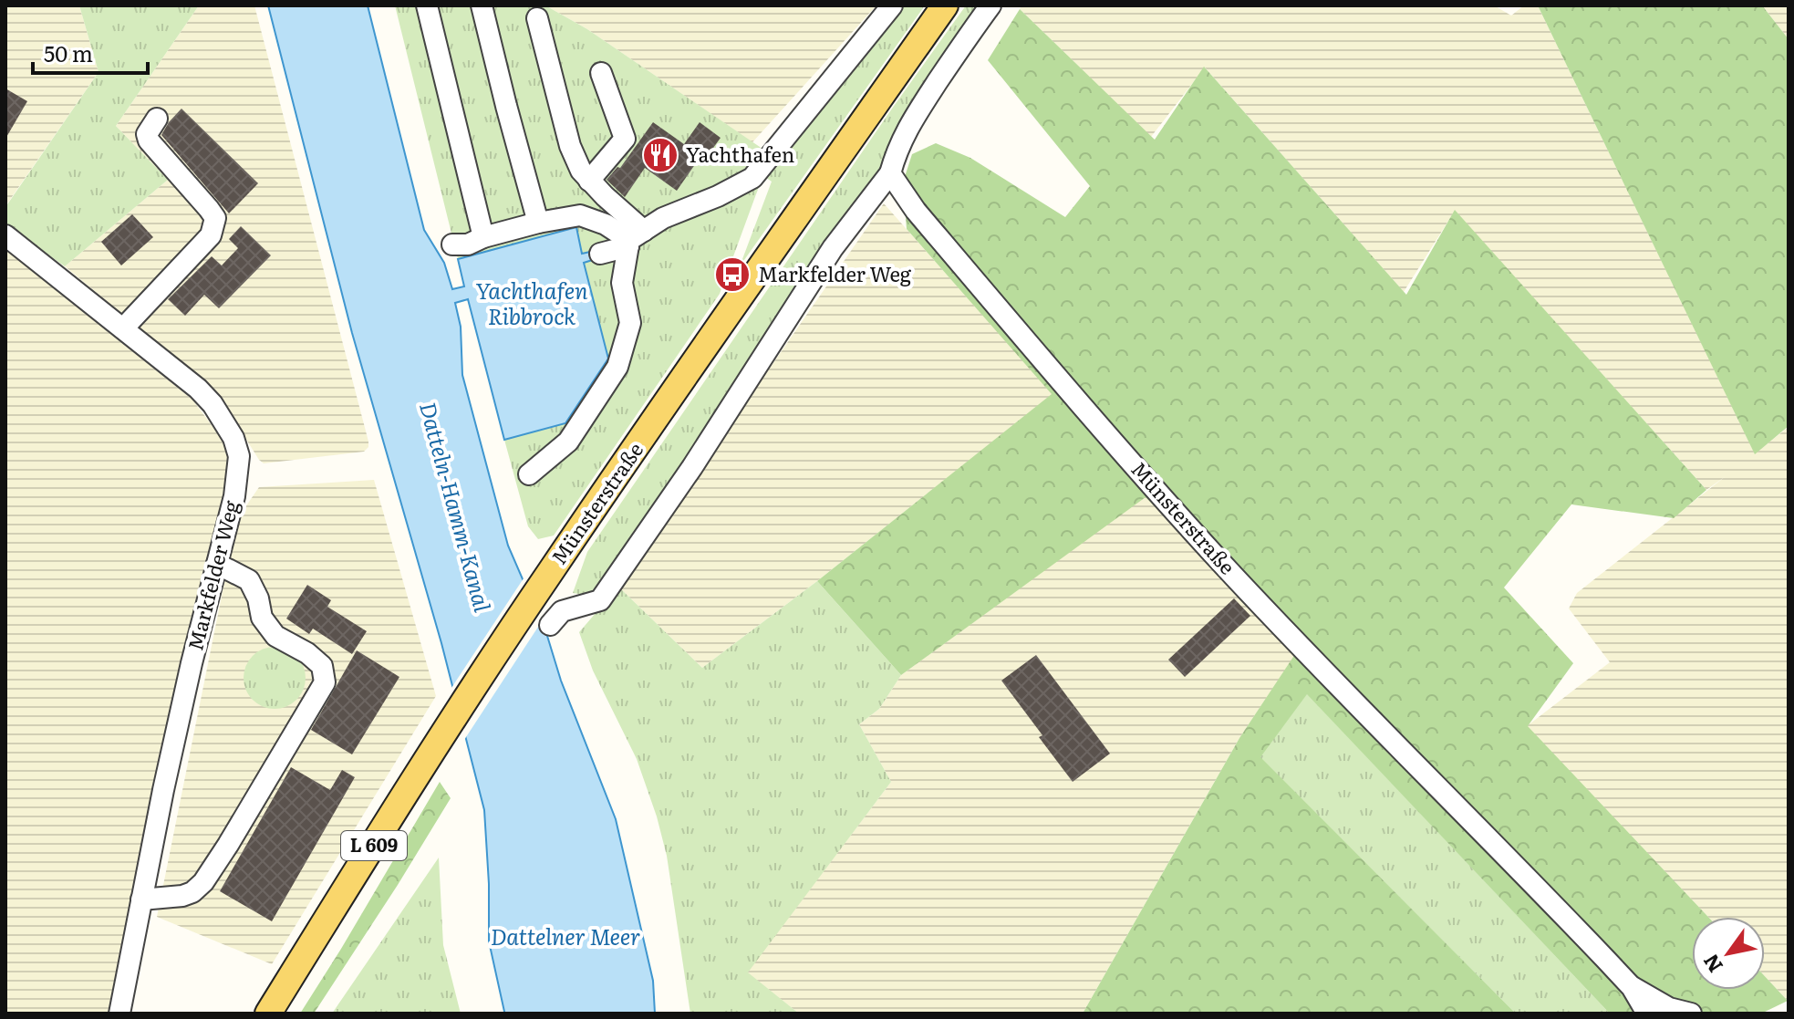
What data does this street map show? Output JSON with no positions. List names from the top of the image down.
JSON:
{
  "streets": {
    "main road": ["Münsterstraße", "L 609"],
    "street": ["Markfelder Weg"]
  },
  "water": ["Yachthafen Ribbrock", "Datteln-Hamm-Kanal", "Dattelner Meer"],
  "places": {
    "restaurant": ["Yachthafen"],
    "bus stop": ["Markfelder Weg"]
  },
  "scale_bar": "50 m",
  "north": "bottom left"
}
